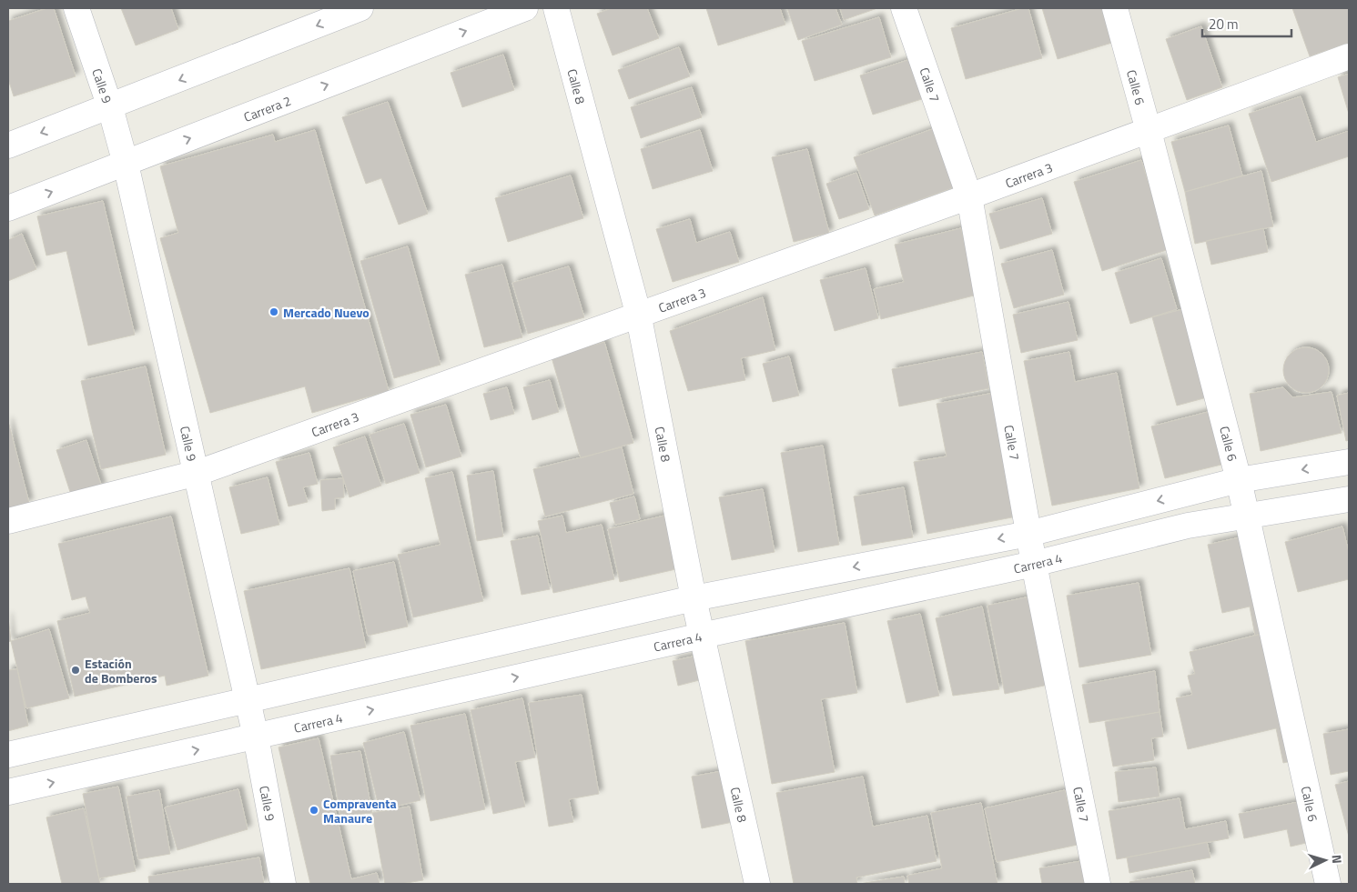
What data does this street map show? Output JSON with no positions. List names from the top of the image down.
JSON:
{
  "streets": {
    "street": [
      "Calle 7",
      "Calle 9",
      "Calle 8",
      "Calle 6",
      "Carrera 2",
      "Carrera 3",
      "Carrera 4"
    ]
  },
  "crossings": [
    ["Calle 7", "Carrera 3"],
    ["Calle 7", "Carrera 4"],
    ["Calle 9", "Carrera 2"],
    ["Calle 9", "Carrera 3"],
    ["Calle 9", "Carrera 4"],
    ["Calle 8", "Carrera 3"],
    ["Calle 8", "Carrera 4"],
    ["Calle 6", "Carrera 3"],
    ["Calle 6", "Carrera 4"]
  ],
  "places": ["Mercado Nuevo", "Estación de Bomberos", "Compraventa Manaure"],
  "scale_bar": "20 m",
  "north": "right"
}
